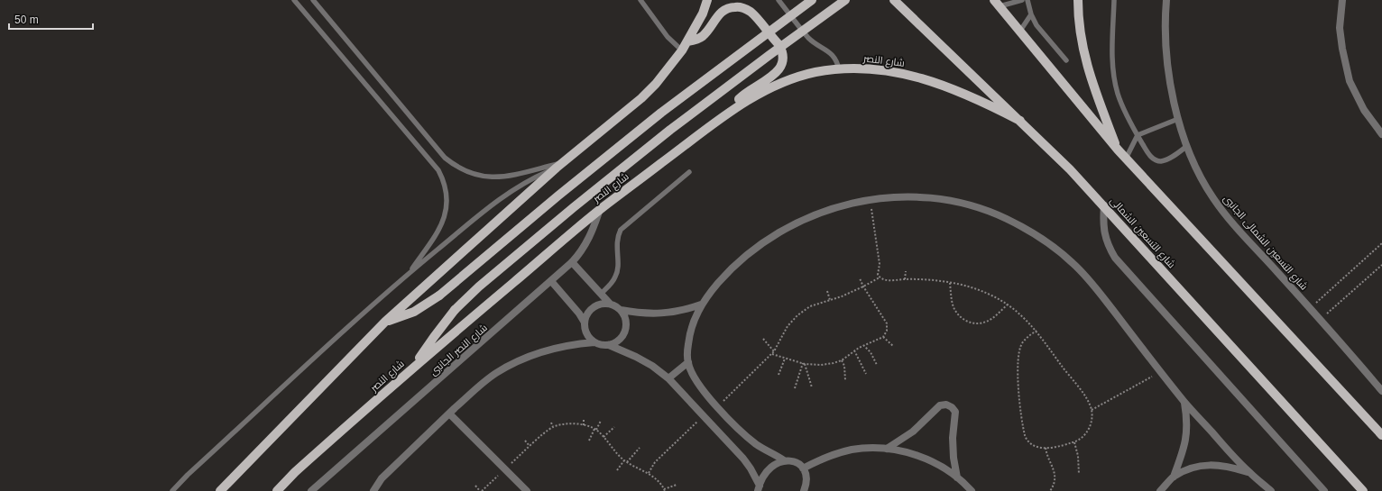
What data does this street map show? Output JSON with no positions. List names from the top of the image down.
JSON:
{
  "streets": {
    "main road": ["شارع النصر", "شارع التسعين الشمالى"],
    "street": ["شارع التسعين الشمالى الجانبى", "شارع النصر الجانبى"]
  },
  "crossings": [
    ["شارع النصر", "شارع التسعين الشمالى"],
    ["شارع النصر", "شارع النصر الجانبى"]
  ],
  "scale_bar": "50 m"
}
